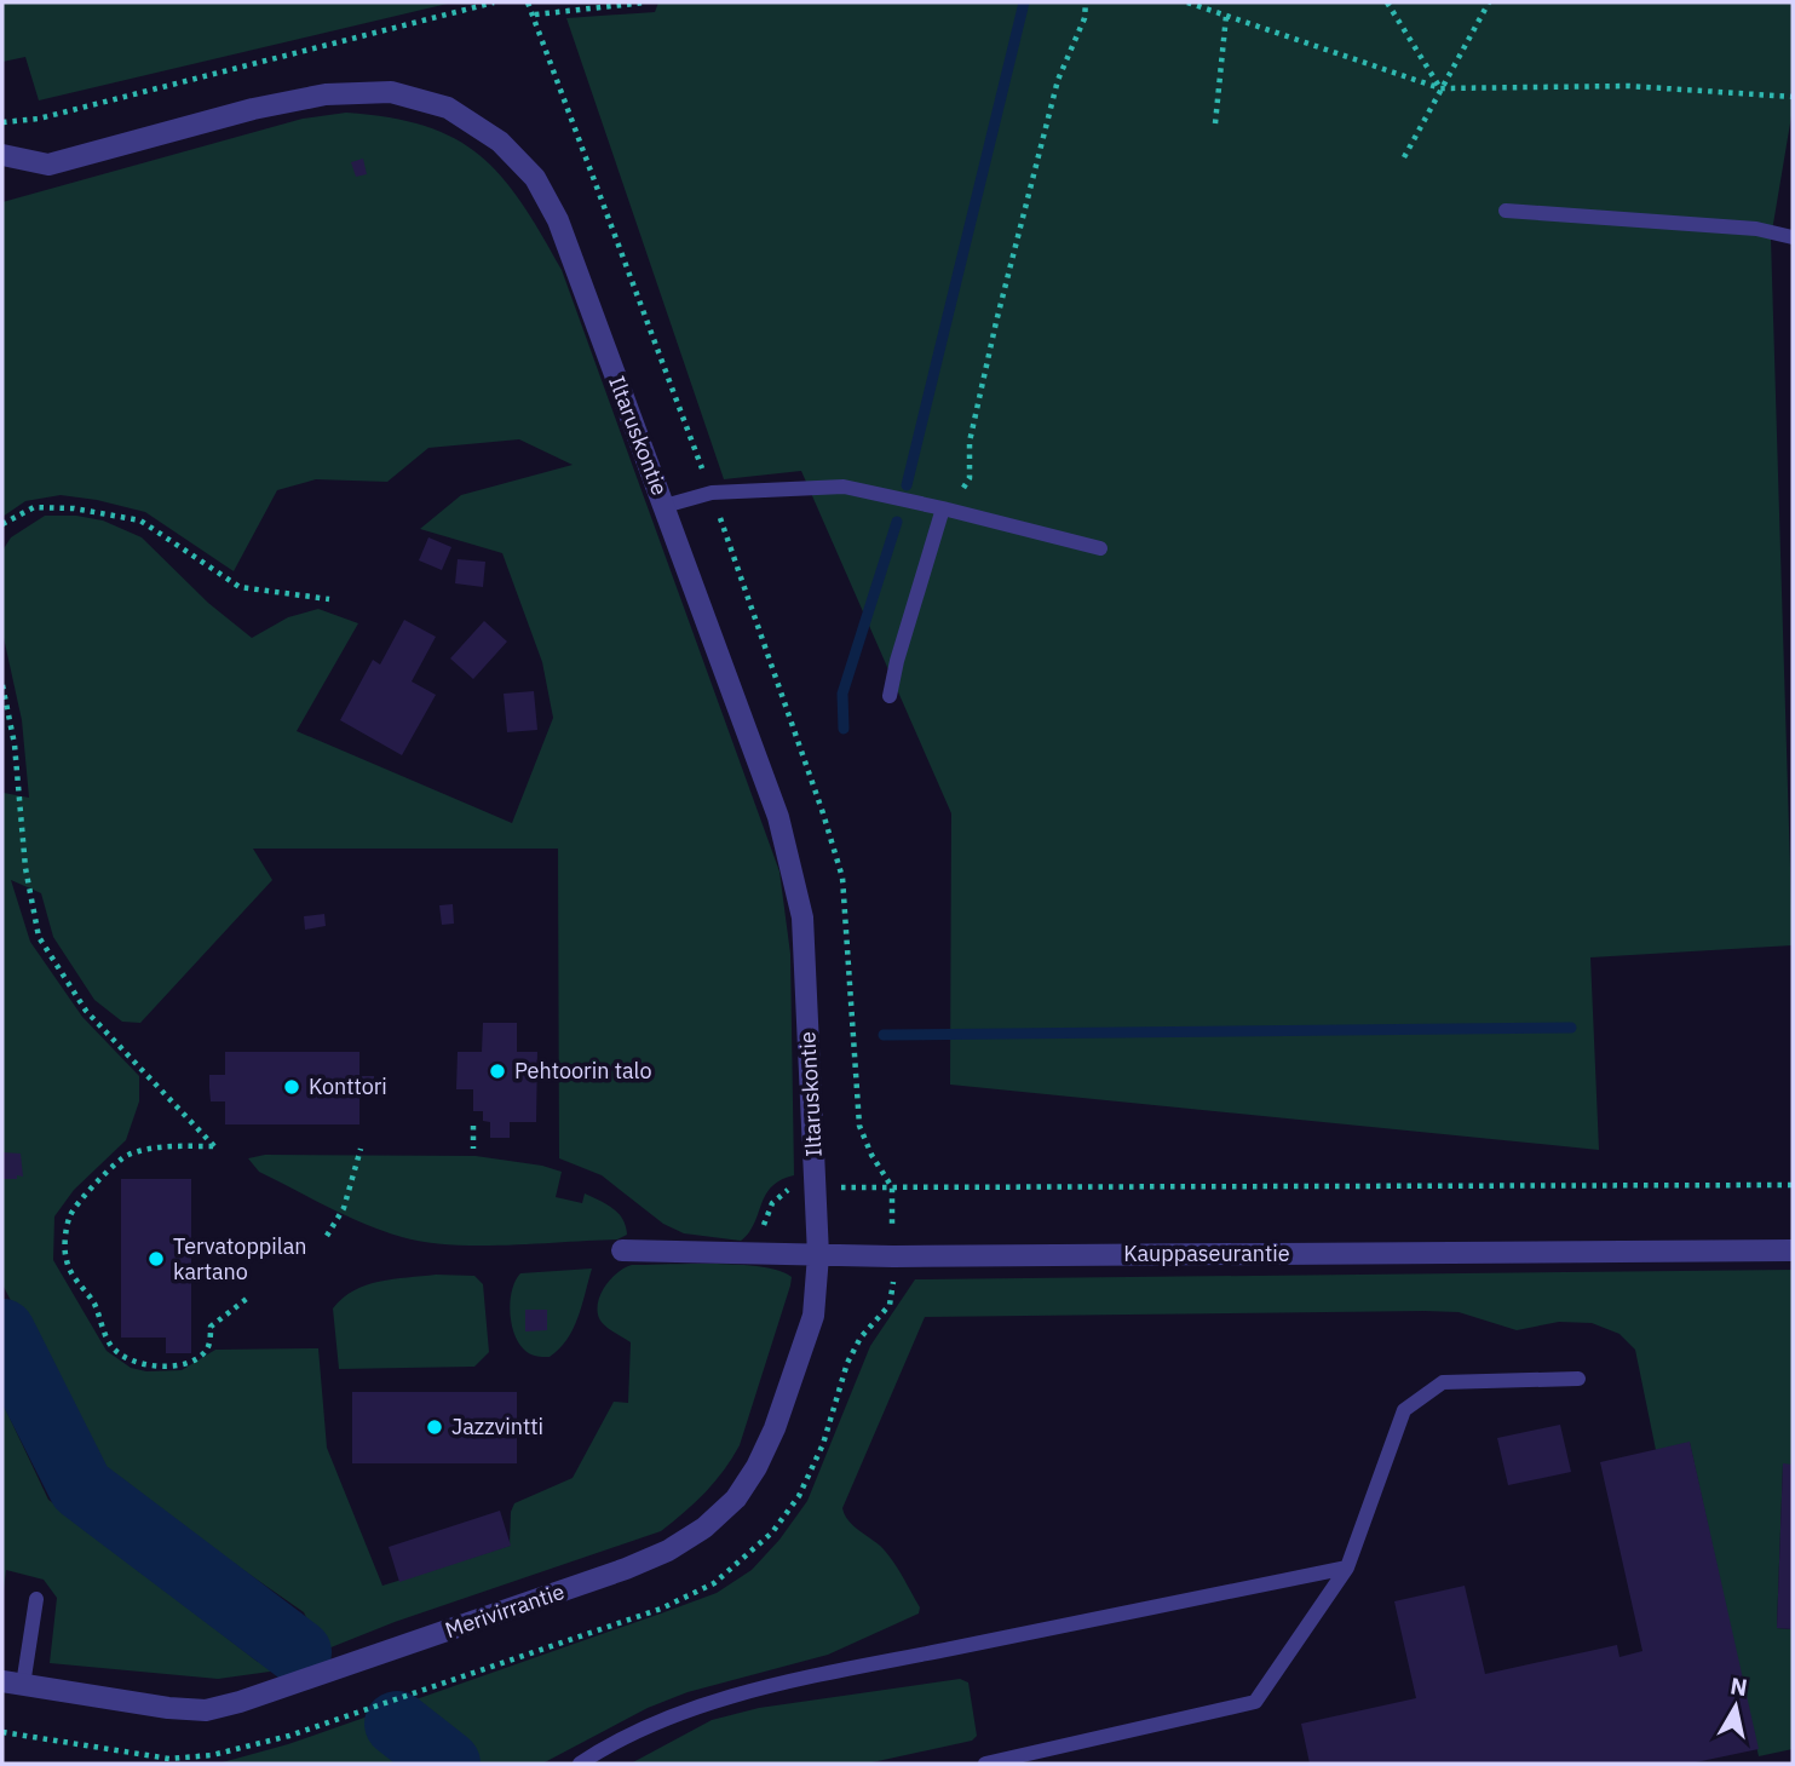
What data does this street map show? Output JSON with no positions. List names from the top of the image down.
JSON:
{
  "streets": {
    "street": ["Iltaruskontie", "Kauppaseurantie", "Merivirrantie"]
  },
  "crossings": [
    ["Iltaruskontie", "Kauppaseurantie"],
    ["Iltaruskontie", "Merivirrantie"],
    ["Kauppaseurantie", "Merivirrantie"]
  ],
  "places": [
    "Pehtoorin talo",
    "Konttori",
    "Tervatoppilan kartano",
    "Jazzvintti"
  ],
  "north": "top"
}
